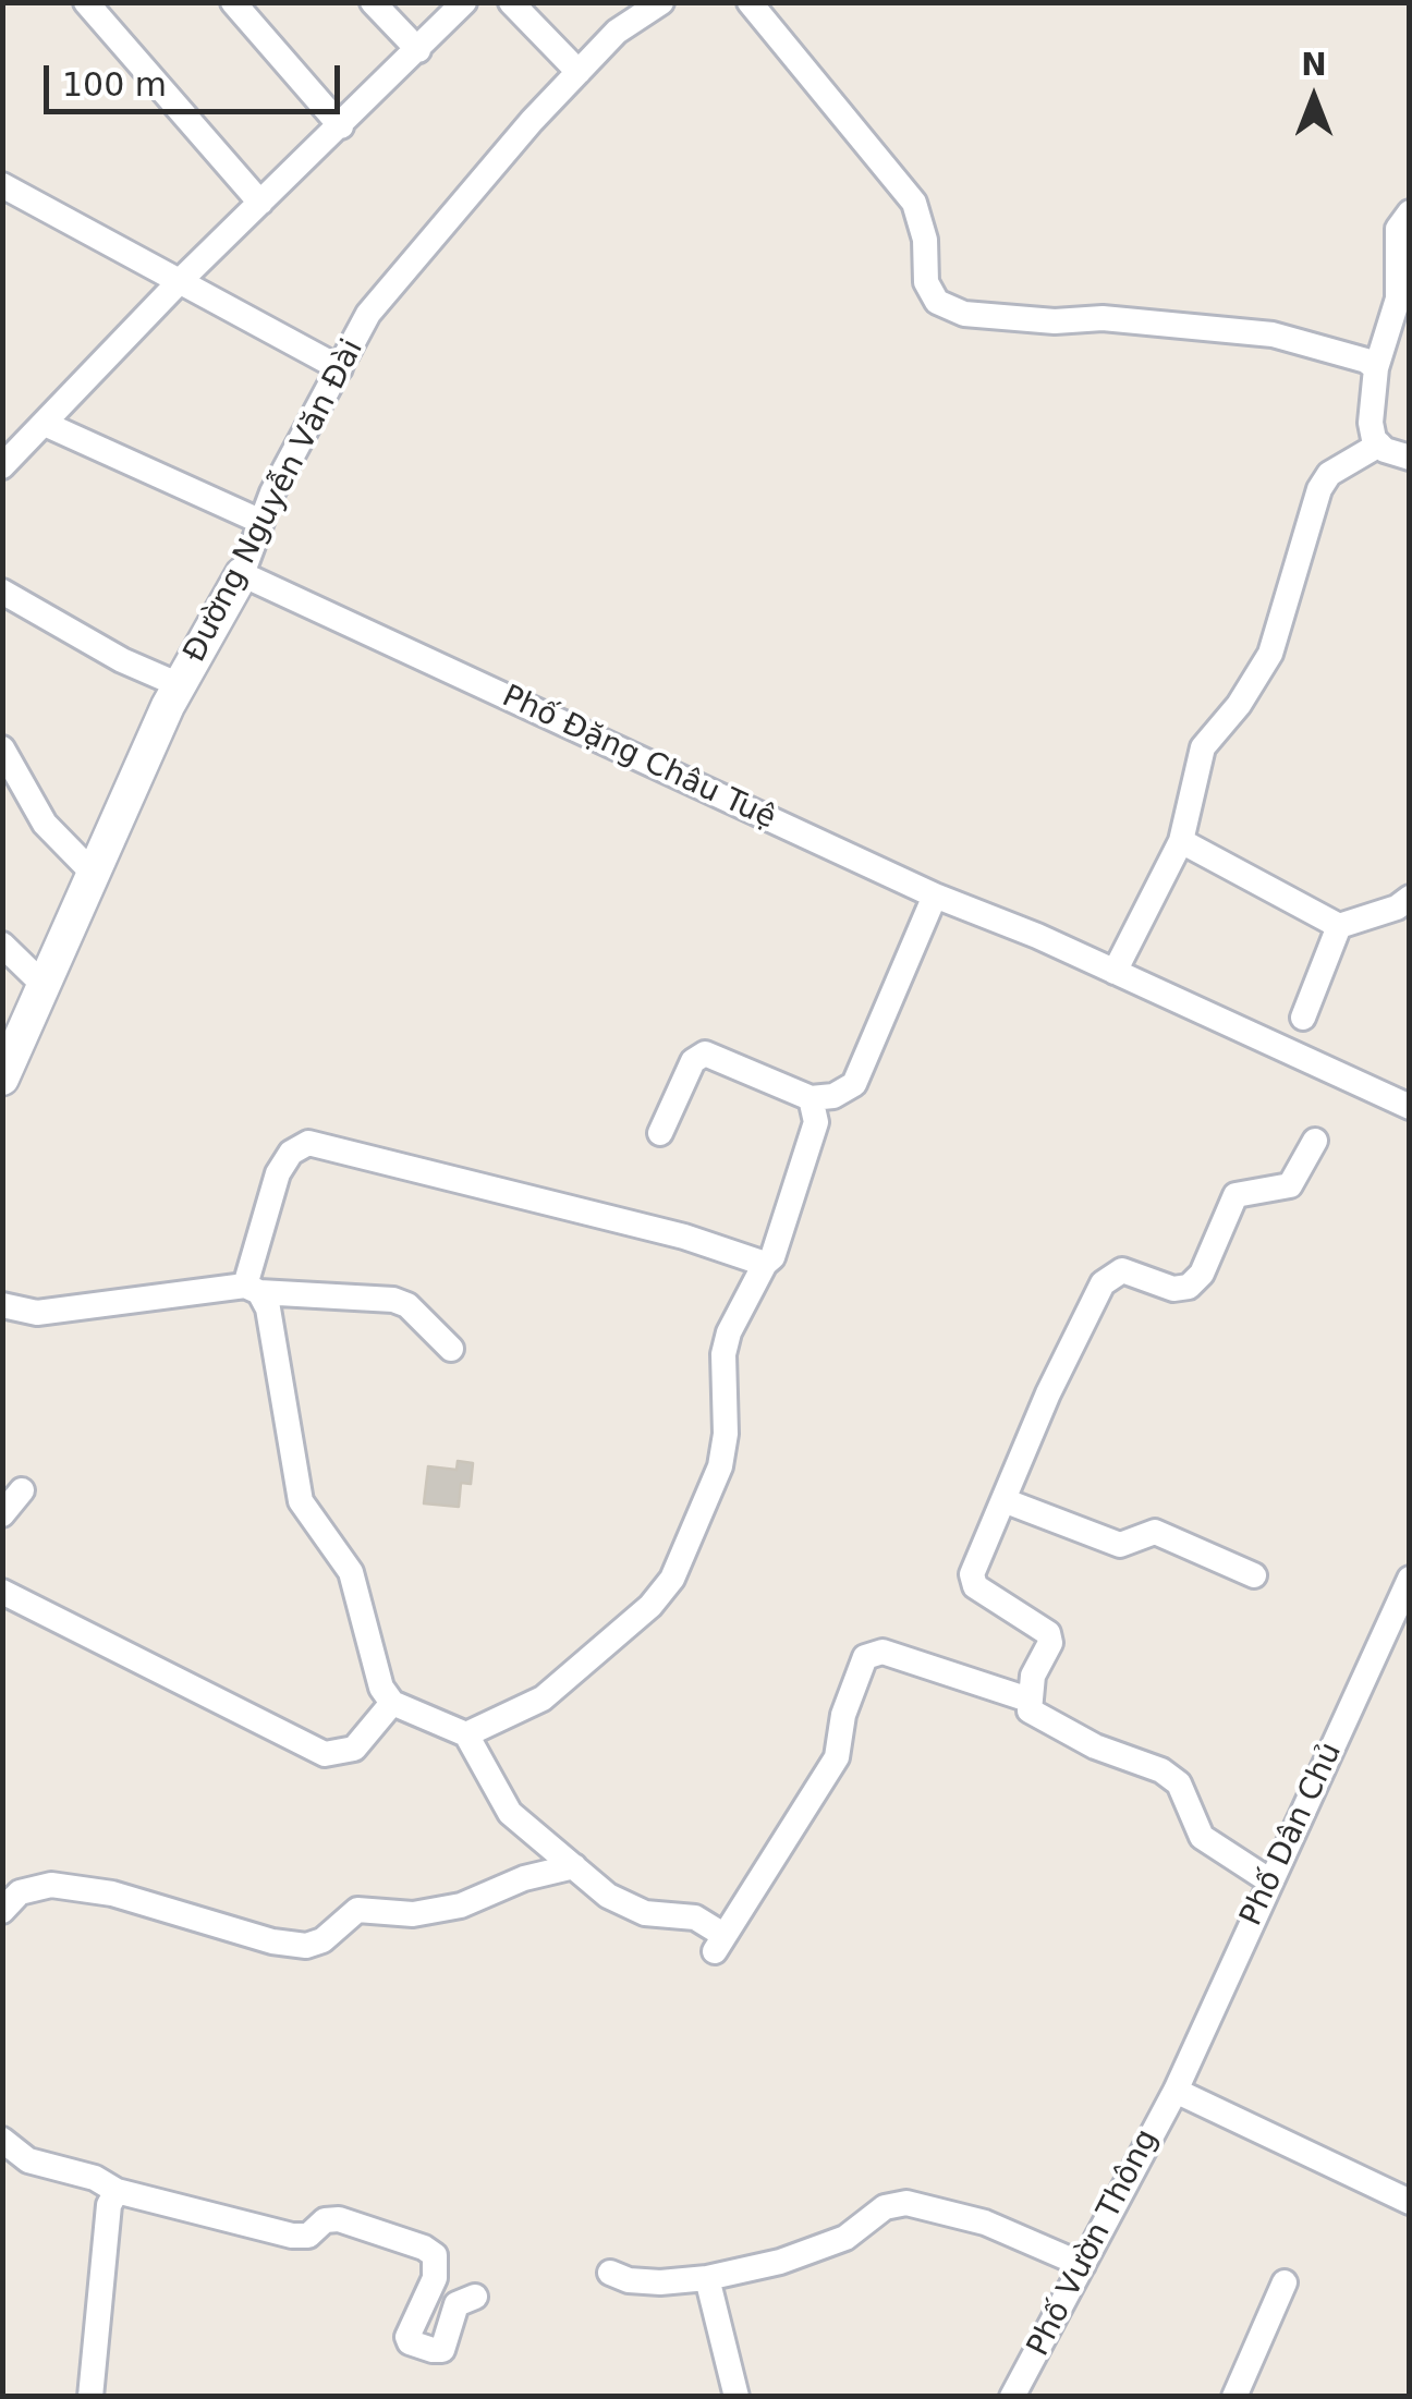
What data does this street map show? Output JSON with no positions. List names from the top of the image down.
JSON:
{
  "streets": {
    "street": [
      "Đường Nguyễn Văn Đài",
      "Phố Đặng Châu Tuệ",
      "Phố Dân Chủ",
      "Phố Vườn Thông"
    ]
  },
  "crossings": [
    ["Đường Nguyễn Văn Đài", "Phố Đặng Châu Tuệ"],
    ["Phố Dân Chủ", "Phố Vườn Thông"]
  ],
  "scale_bar": "100 m",
  "north": "top"
}
